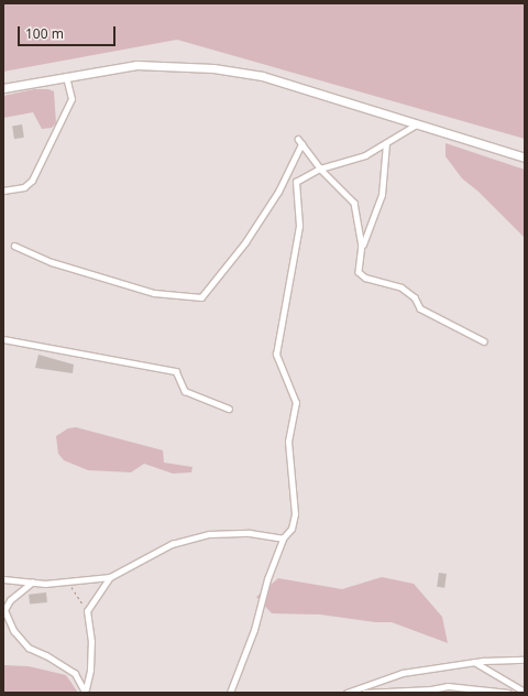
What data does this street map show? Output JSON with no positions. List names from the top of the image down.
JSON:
{
  "scale_bar": "100 m"
}
